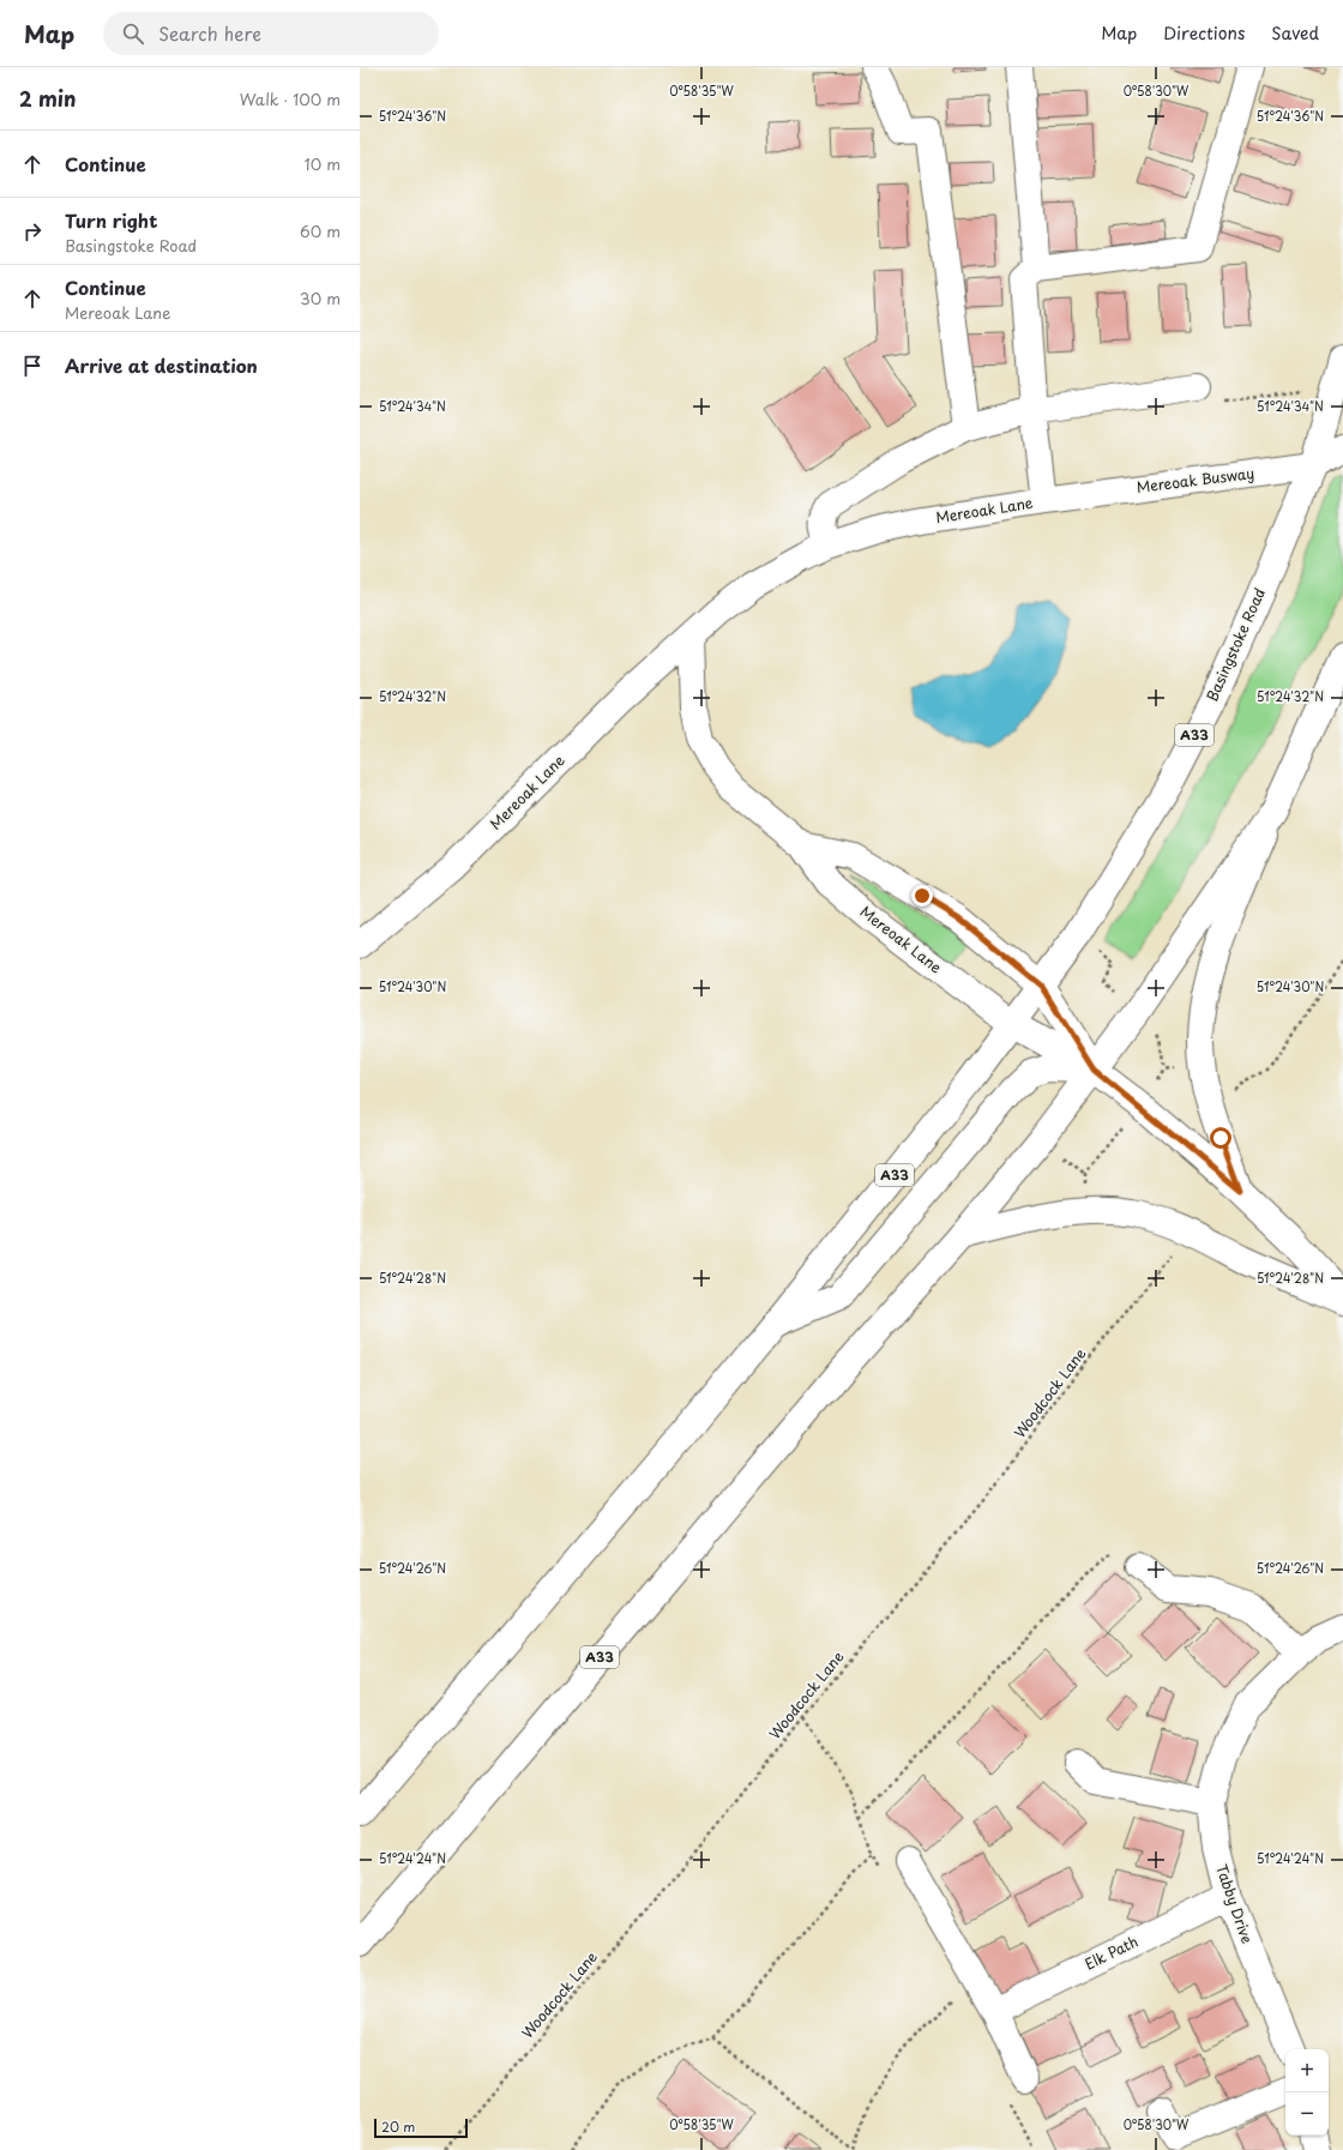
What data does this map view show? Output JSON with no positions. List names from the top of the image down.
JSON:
{
  "streets": {
    "main road": [
      "Mereoak Busway",
      "Mereoak Lane",
      "Basingstoke Road",
      "A33",
      "Tabby Drive",
      "Elk Path"
    ],
    "path": ["Woodcock Lane"]
  },
  "crossings": [
    ["Mereoak Busway", "Mereoak Lane"],
    ["Mereoak Busway", "Basingstoke Road"],
    ["Mereoak Lane", "Basingstoke Road"],
    ["Mereoak Lane", "A33"],
    ["Basingstoke Road", "A33"],
    ["Tabby Drive", "Elk Path"]
  ],
  "scale_bar": "20 m",
  "page": {
    "header": "Map",
    "search": "Search here",
    "nav": ["Map", "Directions", "Saved"],
    "heading": ["2 min", "Walk · 100 m"],
    "list": [
      ["Continue", "10 m"],
      ["Turn right", "Basingstoke Road", "60 m"],
      ["Continue", "Mereoak Lane", "30 m"],
      "Arrive at destination"
    ],
    "map_buttons": ["+", "−"],
    "scale": "20 m"
  },
  "coordinates": [
    "0°58'35\"W",
    "0°58'30\"W",
    "51°24'36\"N",
    "51°24'34\"N",
    "51°24'32\"N",
    "51°24'30\"N",
    "51°24'28\"N",
    "51°24'26\"N",
    "51°24'24\"N"
  ]
}
